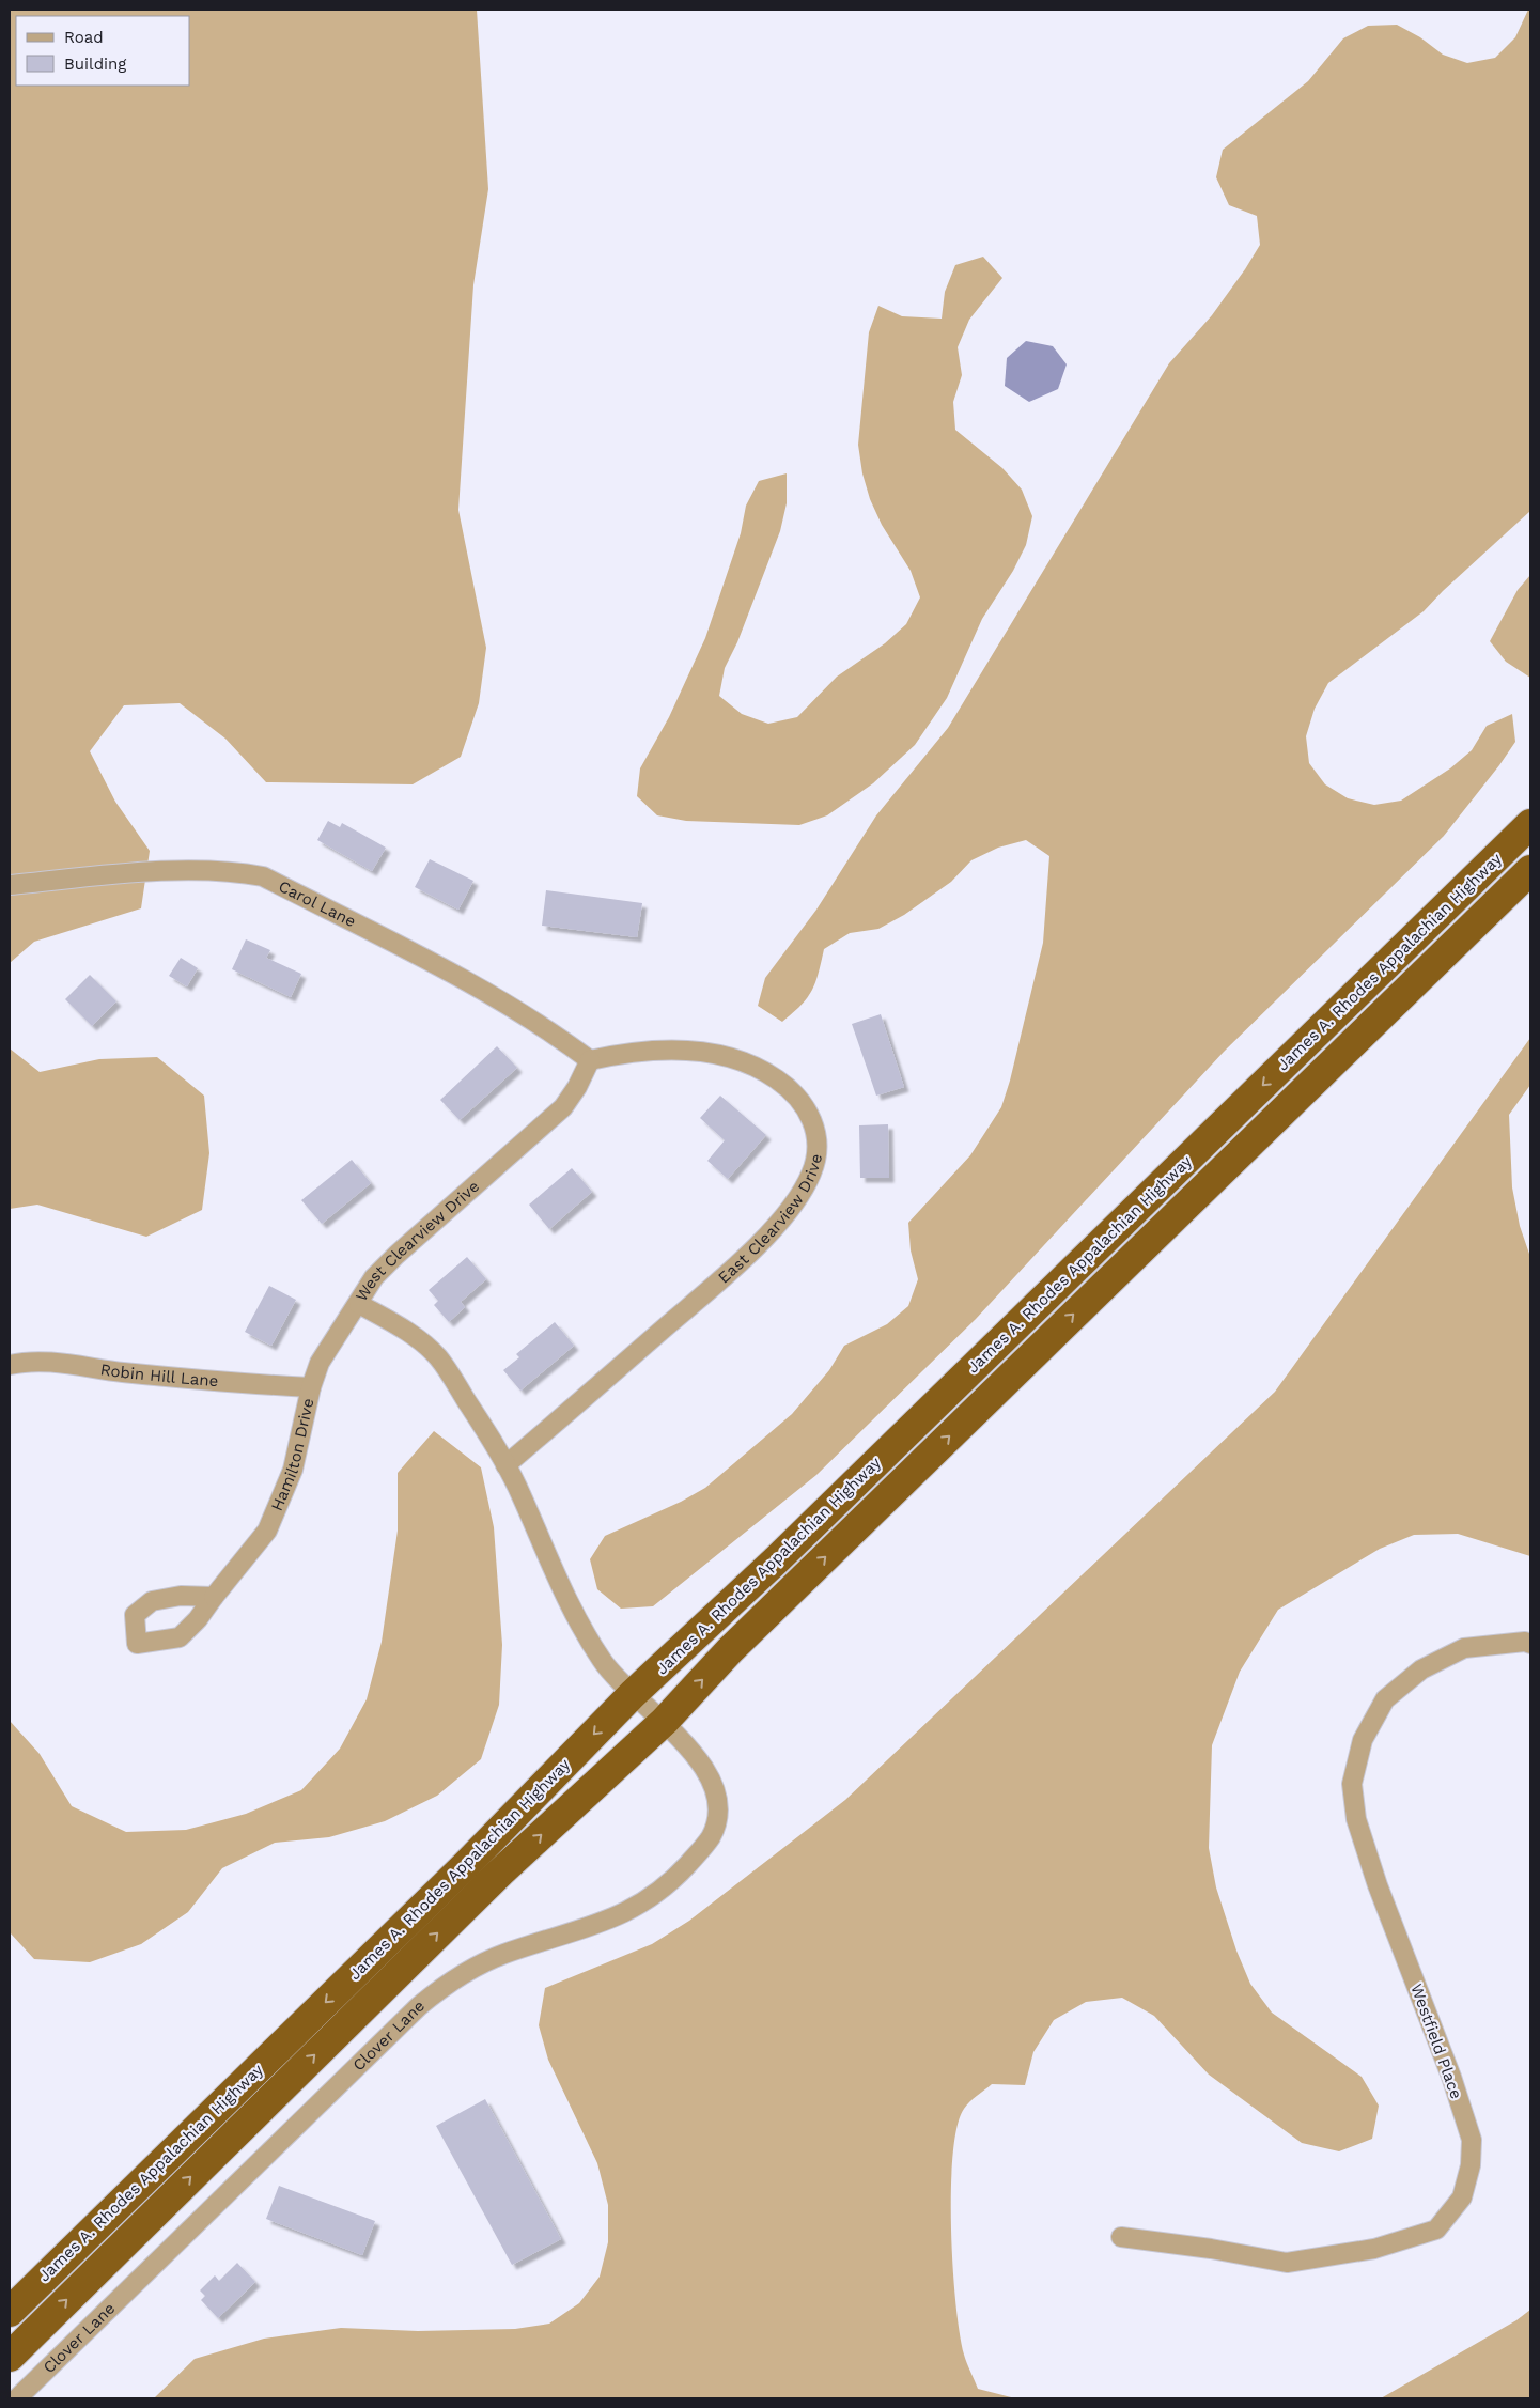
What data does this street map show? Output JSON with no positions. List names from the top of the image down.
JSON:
{
  "streets": {
    "highway": ["James A. Rhodes Appalachian Highway"],
    "street": [
      "Carol Lane",
      "East Clearview Drive",
      "West Clearview Drive",
      "Robin Hill Lane",
      "Hamilton Drive",
      "Clover Lane",
      "Westfield Place"
    ]
  },
  "crossings": [
    ["Carol Lane", "East Clearview Drive"],
    ["Carol Lane", "West Clearview Drive"],
    ["James A. Rhodes Appalachian Highway", "West Clearview Drive"],
    ["James A. Rhodes Appalachian Highway", "Clover Lane"],
    ["East Clearview Drive", "West Clearview Drive"],
    ["West Clearview Drive", "Hamilton Drive"],
    ["West Clearview Drive", "Clover Lane"],
    ["Robin Hill Lane", "Hamilton Drive"]
  ],
  "legend": ["Road", "Building"]
}
